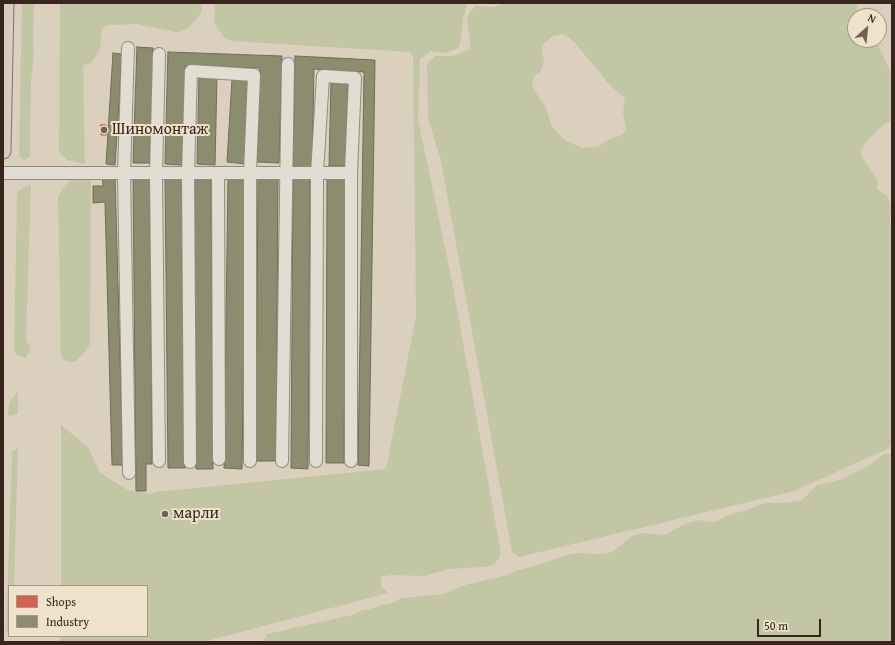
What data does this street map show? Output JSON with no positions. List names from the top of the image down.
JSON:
{
  "places": ["Шиномонтаж", "марли"],
  "legend": ["Shops", "Industry"],
  "scale_bar": "50 m",
  "north": "top right"
}
